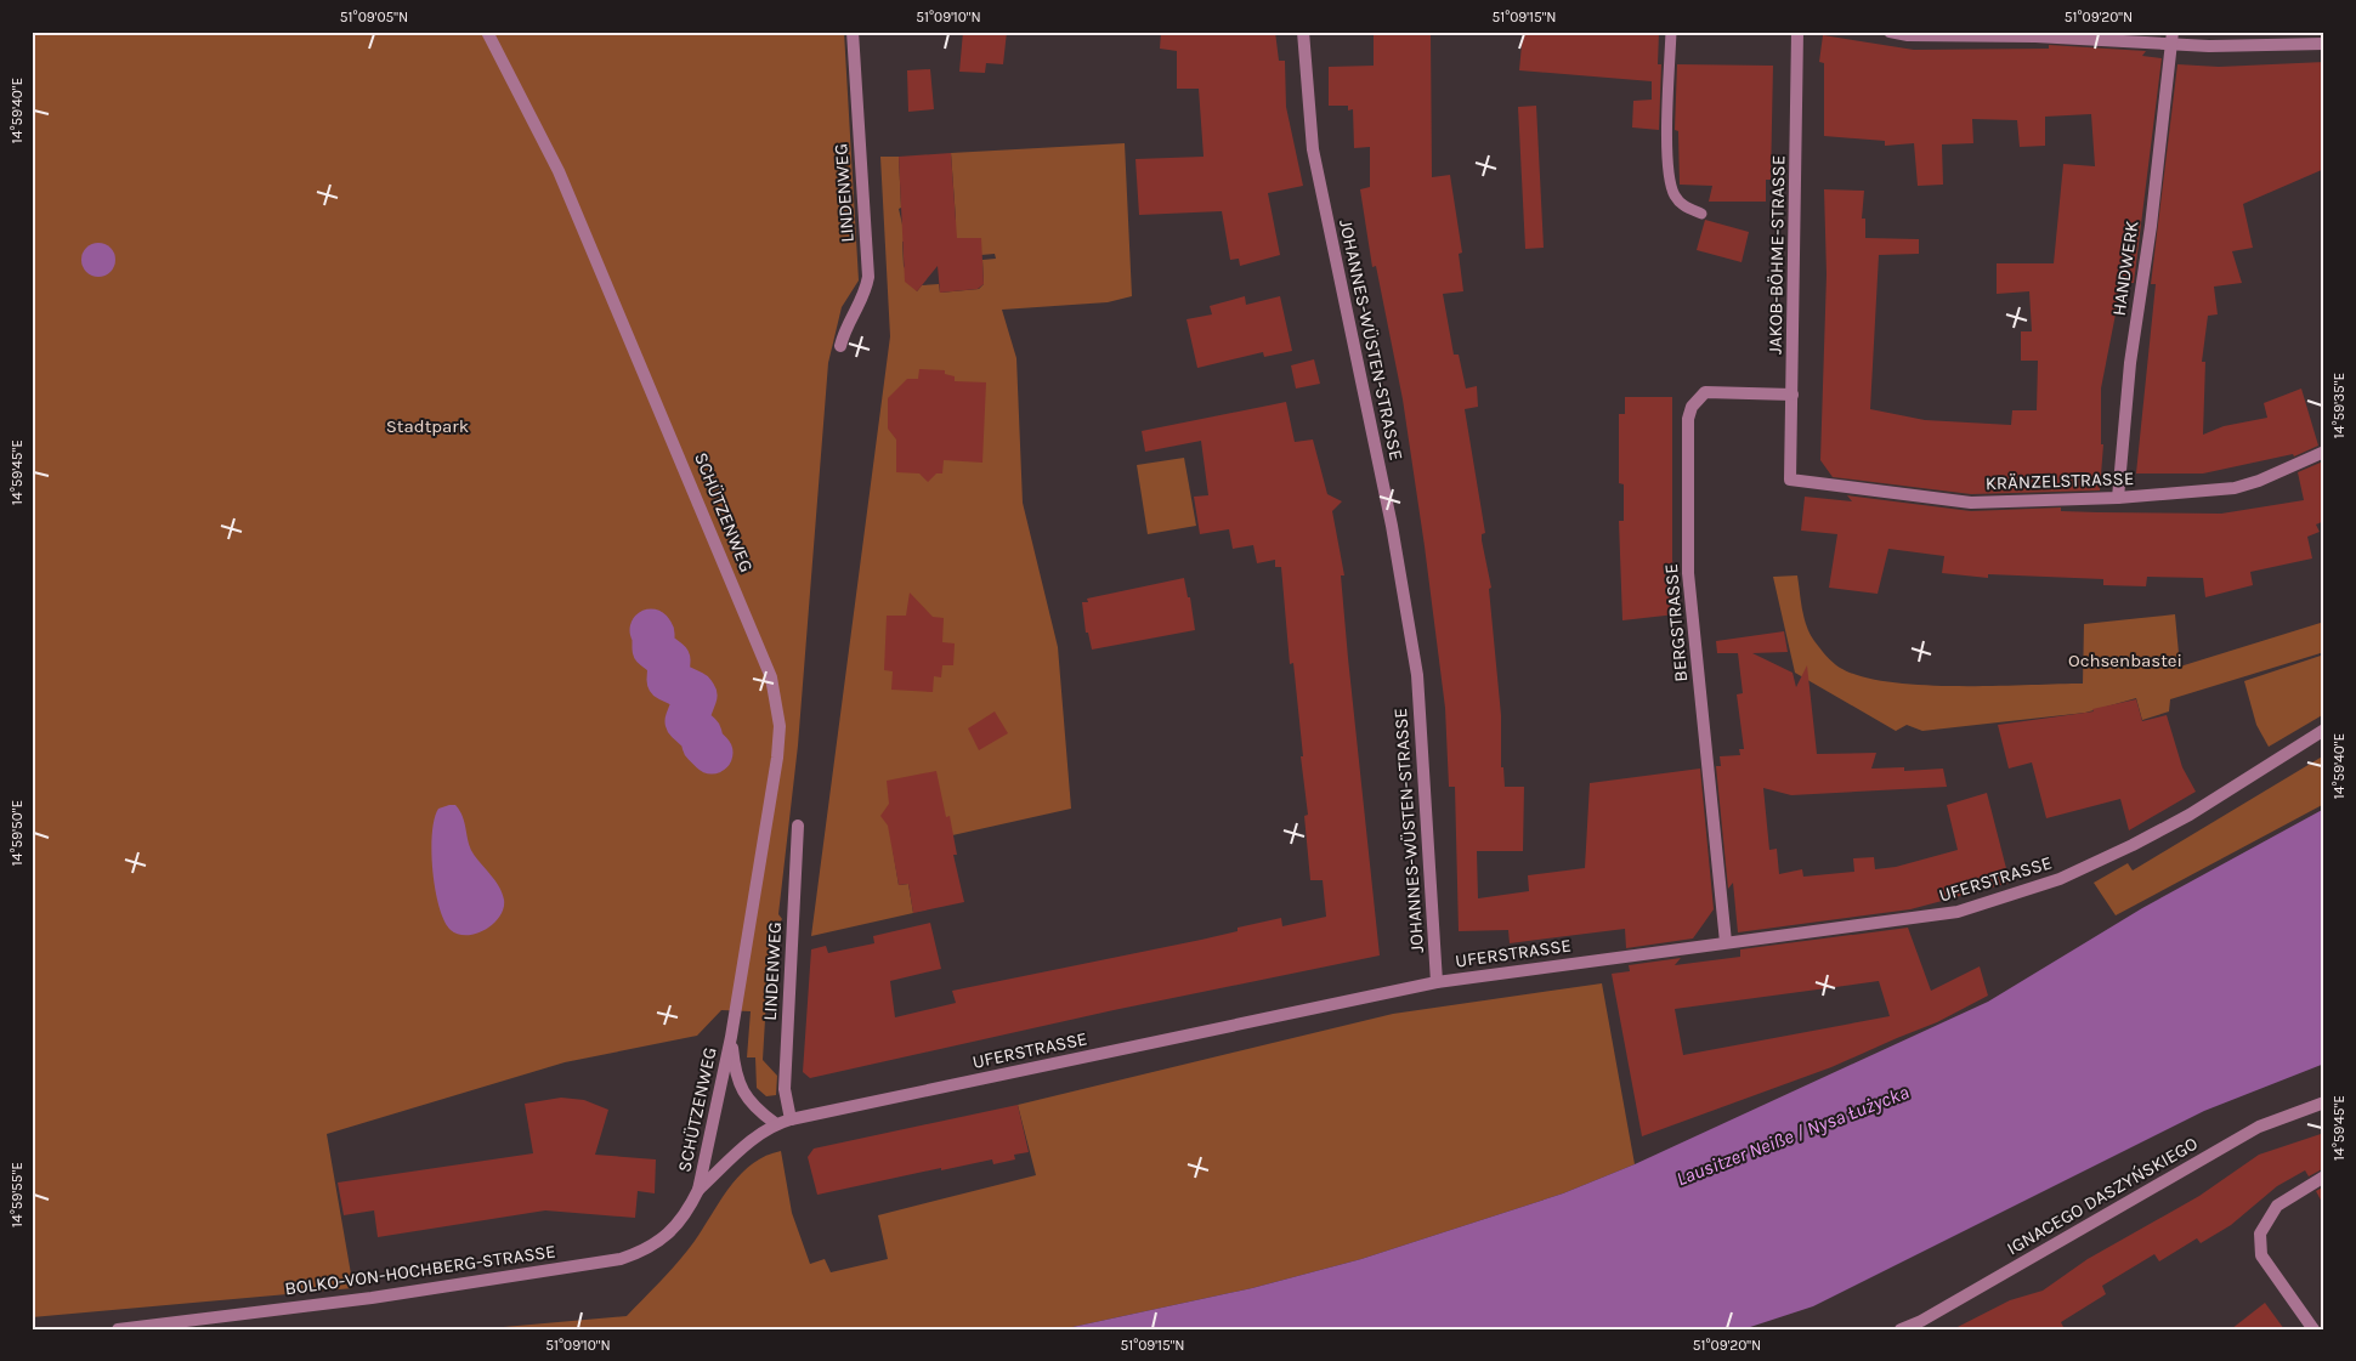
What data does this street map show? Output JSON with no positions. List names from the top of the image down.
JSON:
{
  "streets": {
    "street": [
      "LINDENWEG",
      "JAKOB-BÖHME-STRASSE",
      "HANDWERK",
      "JOHANNES-WÜSTEN-STRASSE",
      "KRÄNZELSTRASSE",
      "SCHÜTZENWEG",
      "BERGSTRASSE",
      "UFERSTRASSE",
      "IGNACEGO DASZYŃSKIEGO",
      "BOLKO-VON-HOCHBERG-STRASSE"
    ]
  },
  "crossings": [
    ["LINDENWEG", "UFERSTRASSE"],
    ["JAKOB-BÖHME-STRASSE", "KRÄNZELSTRASSE"],
    ["JAKOB-BÖHME-STRASSE", "BERGSTRASSE"],
    ["HANDWERK", "KRÄNZELSTRASSE"],
    ["JOHANNES-WÜSTEN-STRASSE", "UFERSTRASSE"],
    ["SCHÜTZENWEG", "UFERSTRASSE"],
    ["SCHÜTZENWEG", "BOLKO-VON-HOCHBERG-STRASSE"],
    ["BERGSTRASSE", "UFERSTRASSE"],
    ["UFERSTRASSE", "BOLKO-VON-HOCHBERG-STRASSE"]
  ],
  "water": ["Lausitzer Neiße / Nysa Łużycka"],
  "parks": ["Stadtpark", "Ochsenbastei"],
  "coordinates": [
    "51°09'05\"N",
    "51°09'10\"N",
    "51°09'15\"N",
    "51°09'20\"N",
    "14°59'40\"E",
    "14°59'35\"E",
    "14°59'45\"E",
    "14°59'50\"E",
    "14°59'55\"E"
  ]
}
